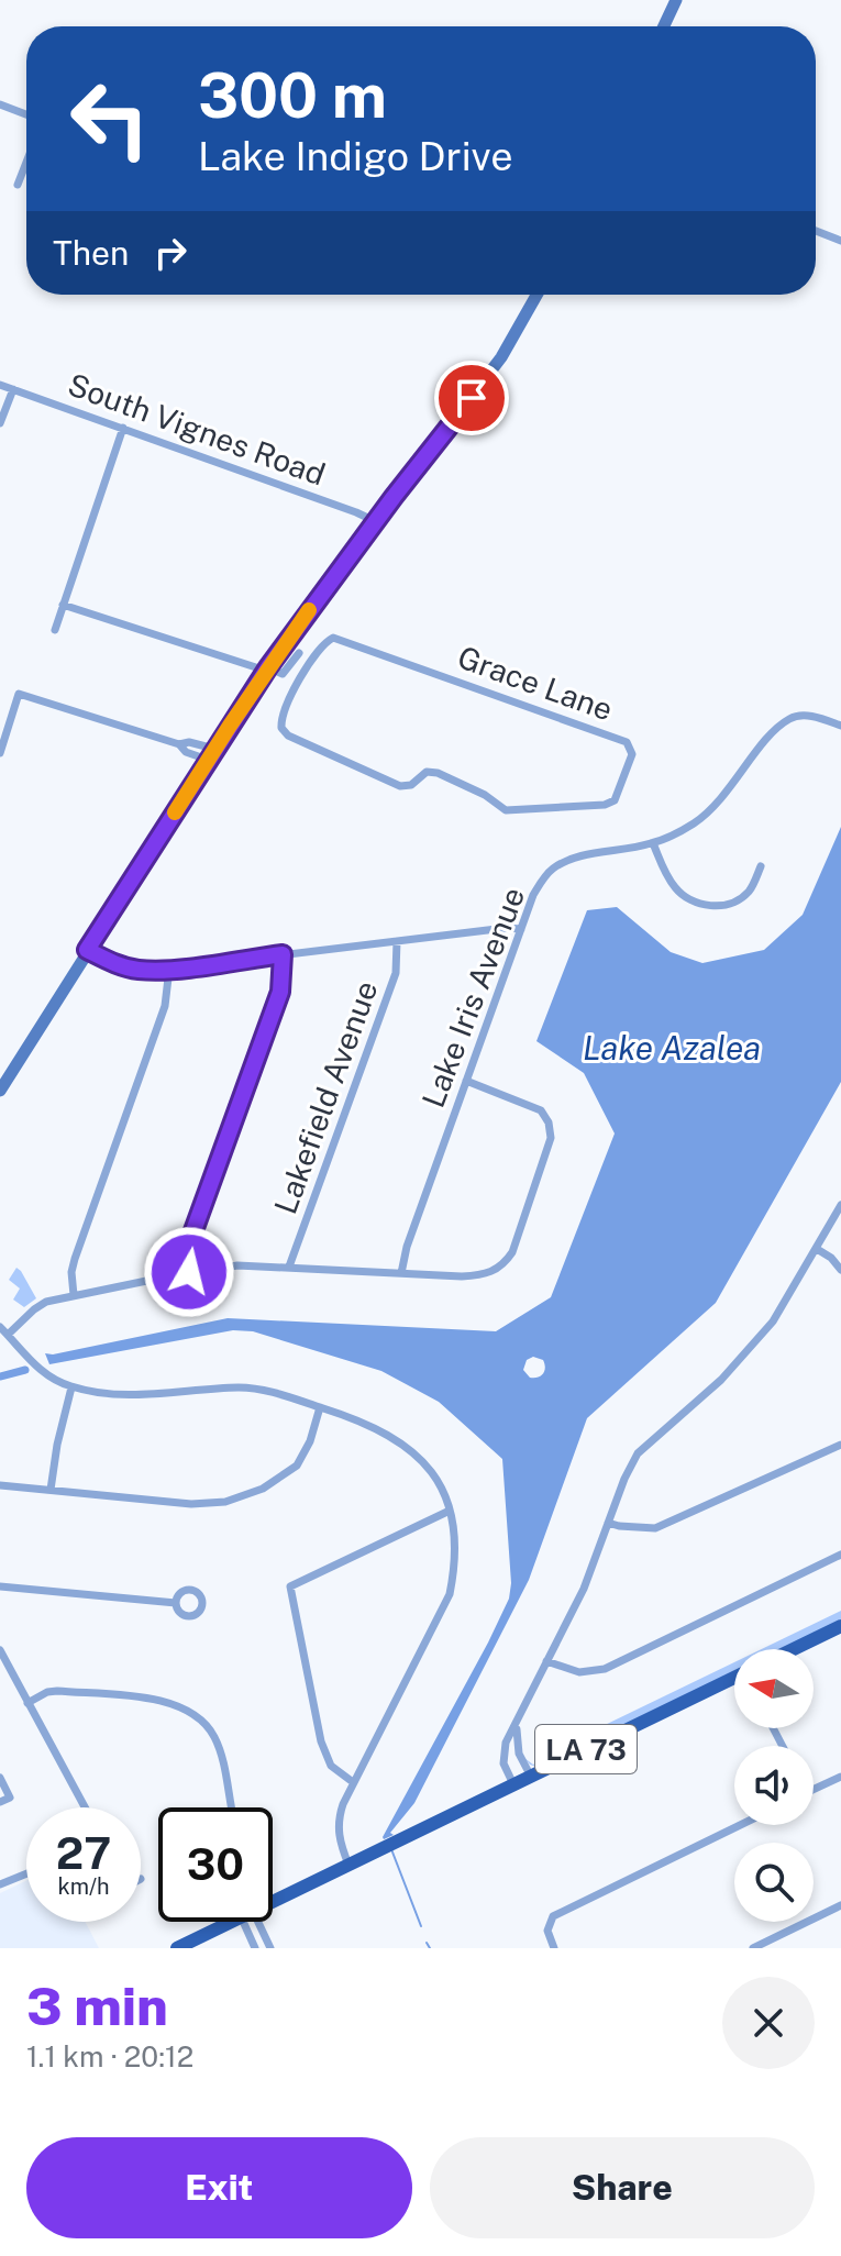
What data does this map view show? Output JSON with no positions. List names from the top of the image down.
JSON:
{
  "streets": {
    "main road": ["LA 73"],
    "street": [
      "South Vignes Road",
      "Grace Lane",
      "Lake Iris Avenue",
      "Lakefield Avenue"
    ]
  },
  "water": ["Lake Azalea"],
  "north": "left",
  "page": {
    "turn": ["300 m", "Lake Indigo Drive"],
    "then": "Then",
    "speed": "27 km/h",
    "limit": "30",
    "heading": ["3 min", "1.1 km · 20:12"],
    "buttons": ["Exit", "Share"]
  }
}
